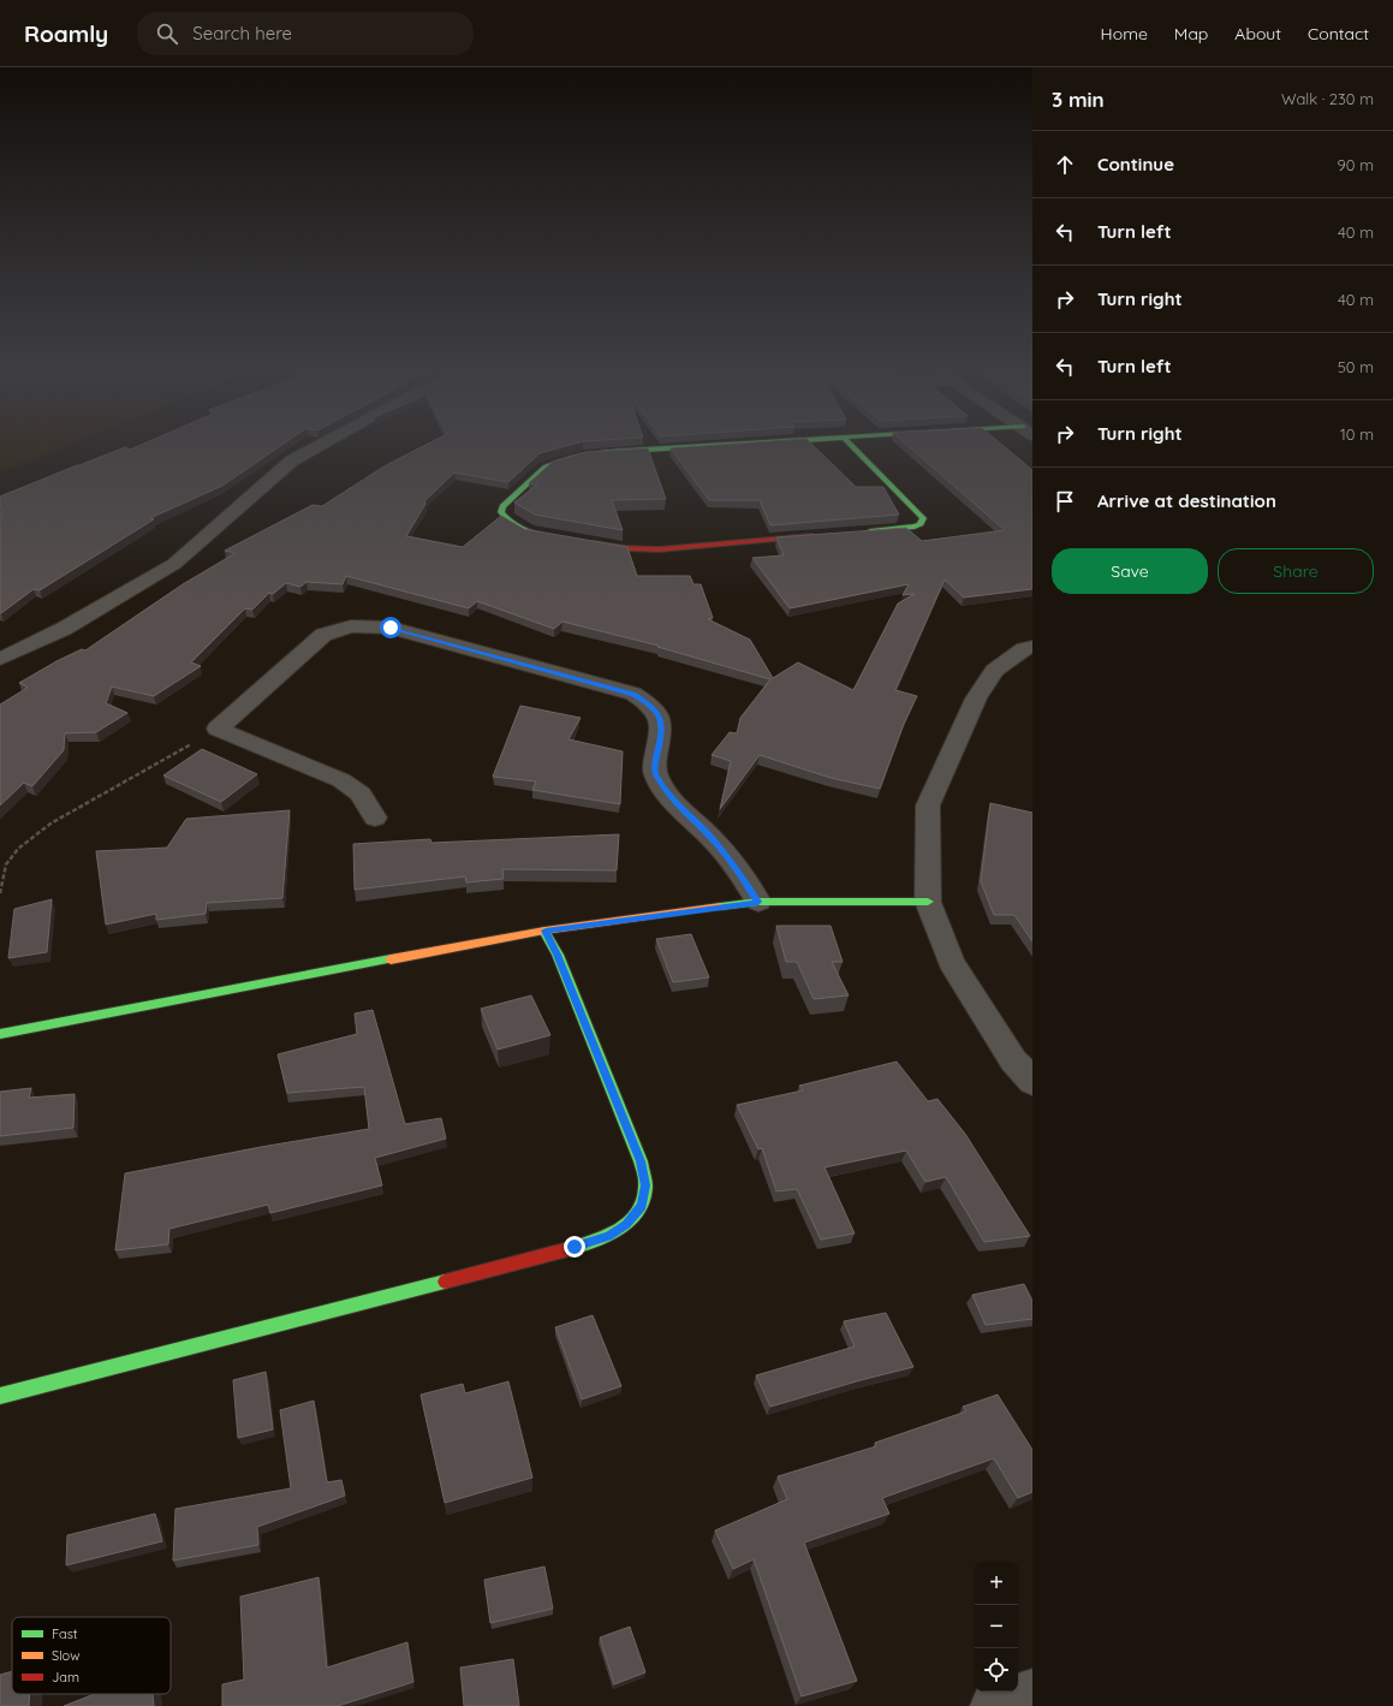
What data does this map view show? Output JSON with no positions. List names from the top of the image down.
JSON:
{
  "legend": ["Fast", "Slow", "Jam"],
  "page": {
    "header": "Roamly",
    "search": "Search here",
    "nav": [
      "Home",
      "Map",
      "About",
      "Contact"
    ],
    "heading": ["3 min", "Walk · 230 m"],
    "list": [
      ["Continue", "90 m"],
      ["Turn left", "40 m"],
      ["Turn right", "40 m"],
      ["Turn left", "50 m"],
      ["Turn right", "10 m"],
      "Arrive at destination"
    ],
    "buttons": ["Save", "Share"],
    "map_buttons": ["+", "−"]
  }
}
